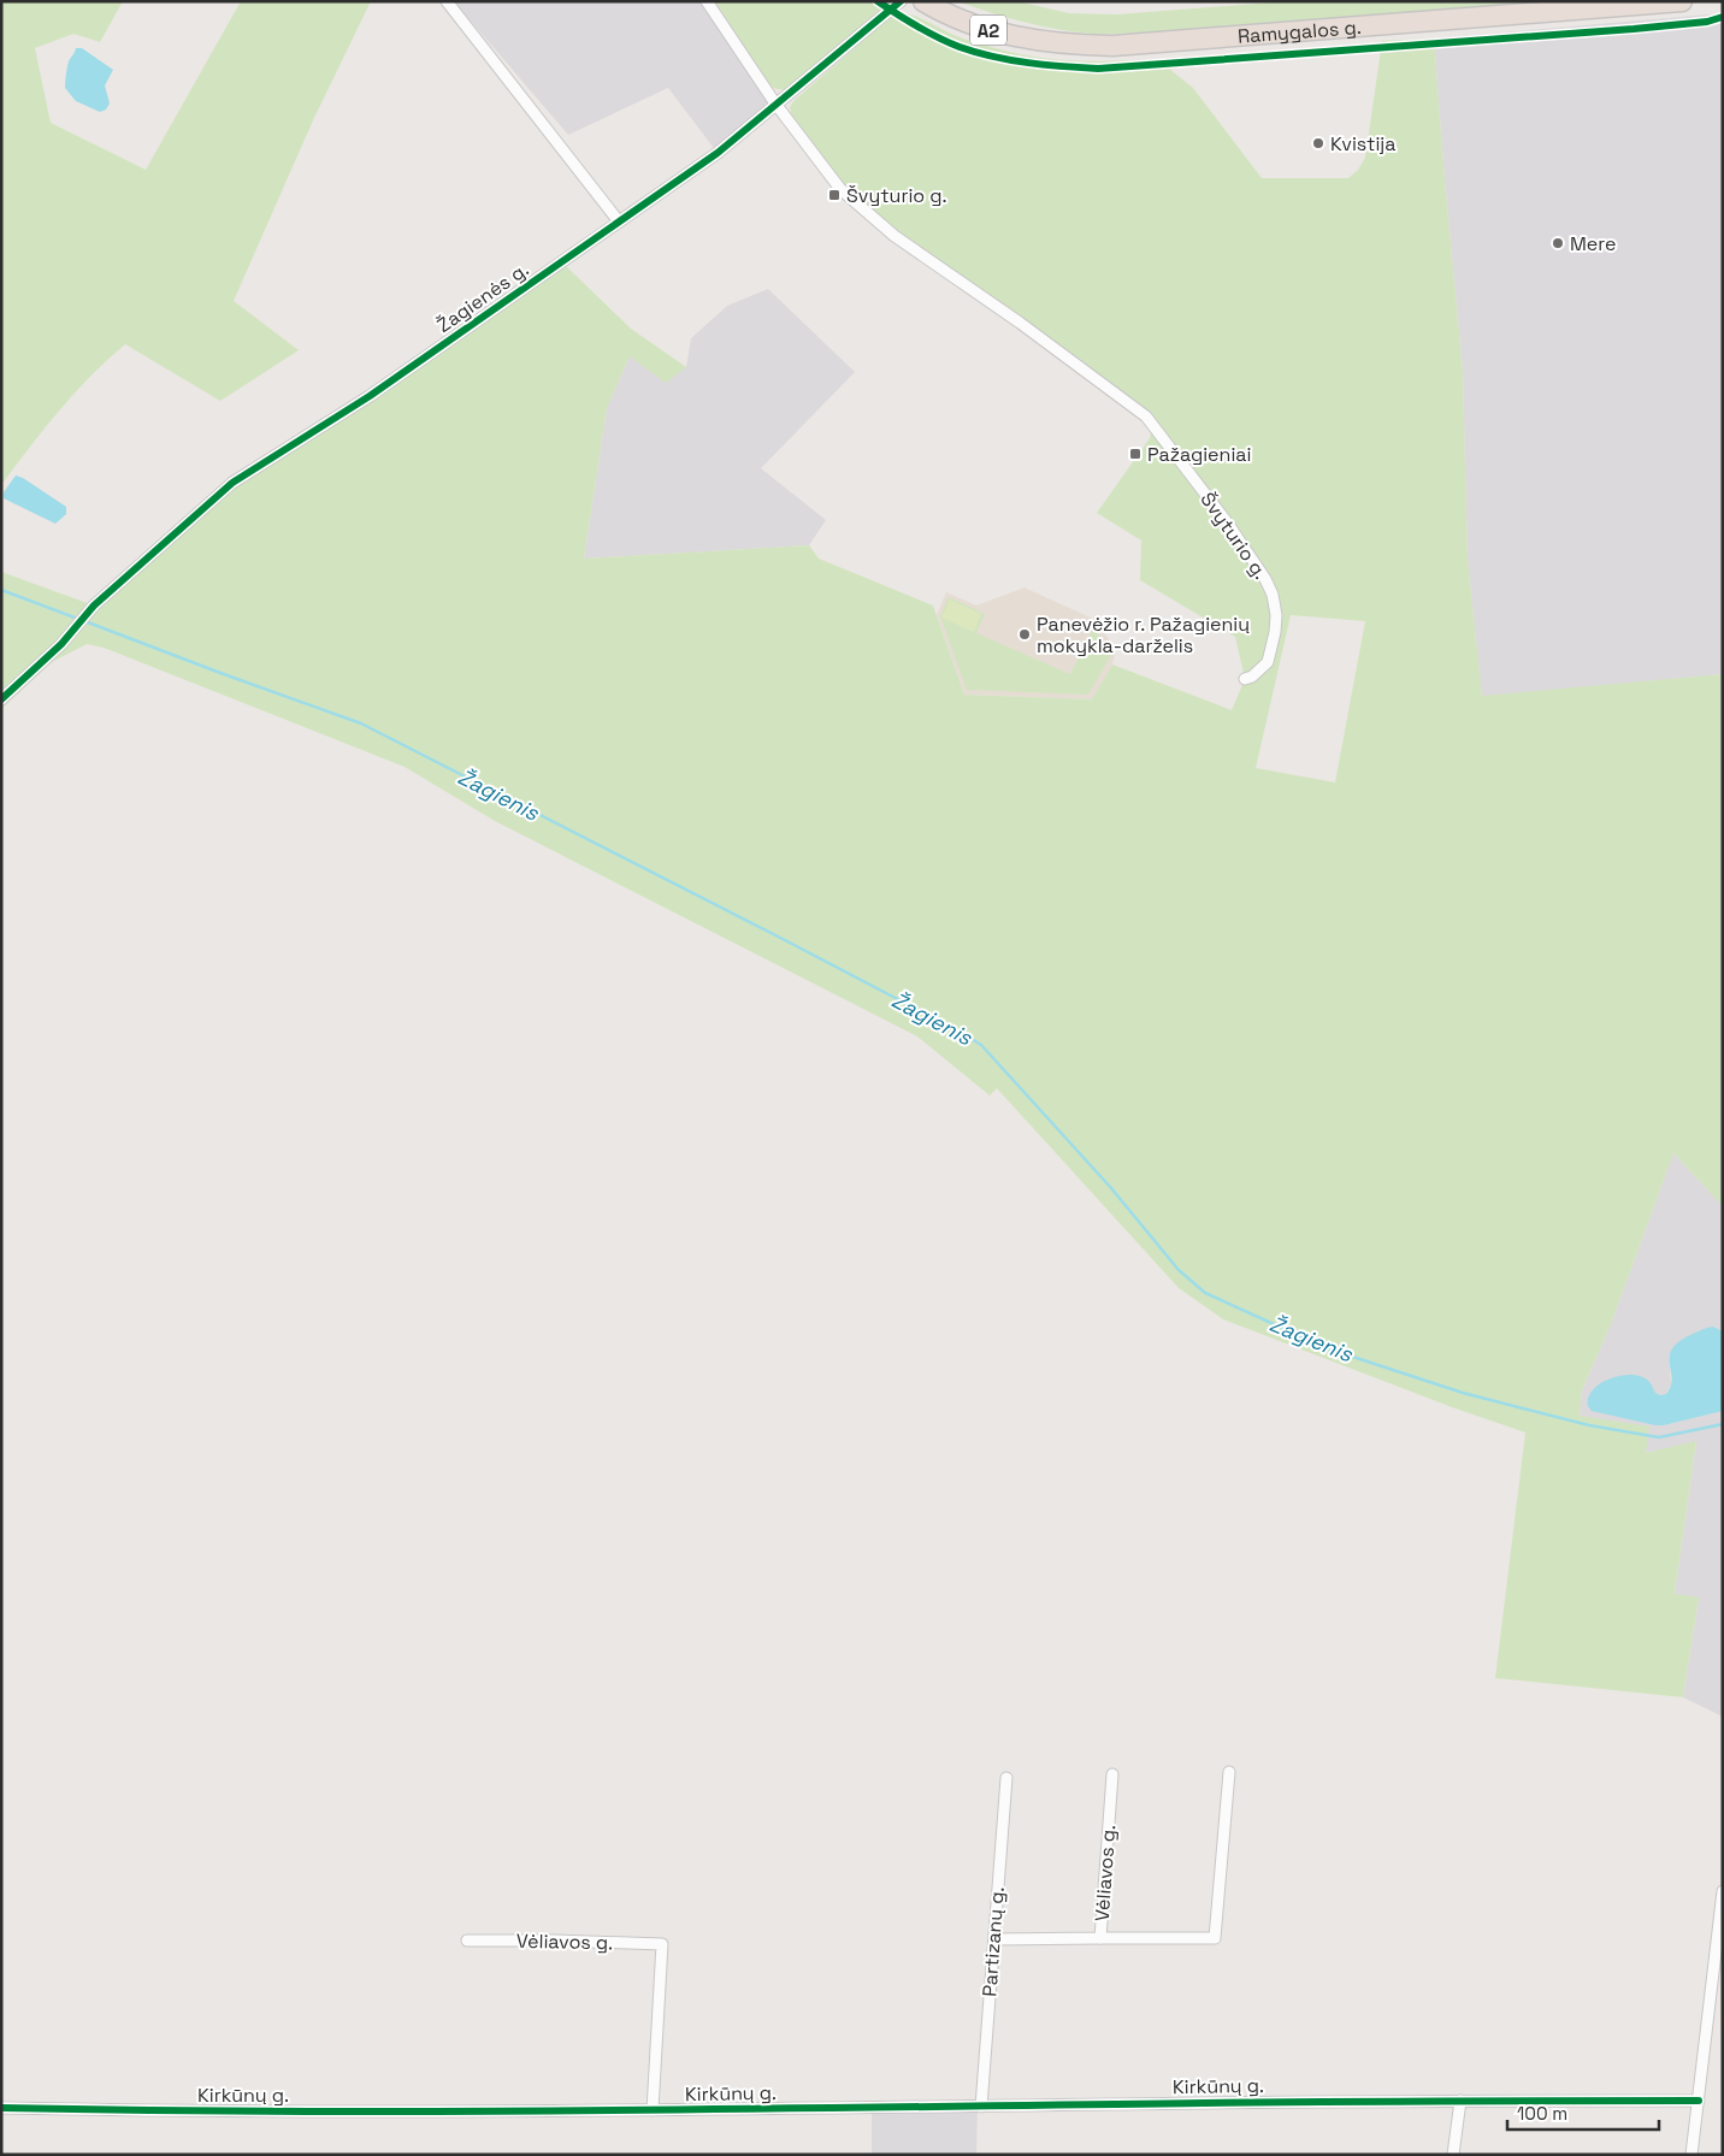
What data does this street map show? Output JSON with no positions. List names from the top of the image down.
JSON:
{
  "streets": {
    "highway": ["A2", "Ramygalos g."],
    "street": [
      "Žagienės g.",
      "Švyturio g.",
      "Vėliavos g.",
      "Partizanų g.",
      "Kirkūnų g."
    ]
  },
  "crossings": [
    ["Žagienės g.", "Švyturio g."],
    ["Vėliavos g.", "Partizanų g."],
    ["Vėliavos g.", "Kirkūnų g."],
    ["Partizanų g.", "Kirkūnų g."]
  ],
  "water": ["Žagienis"],
  "places": {
    "other": ["Kvistija", "Mere", "Panevėžio r. Pažagienių mokykla-darželis"],
    "transit": ["Švyturio g.", "Pažagieniai"]
  },
  "scale_bar": "100 m"
}
